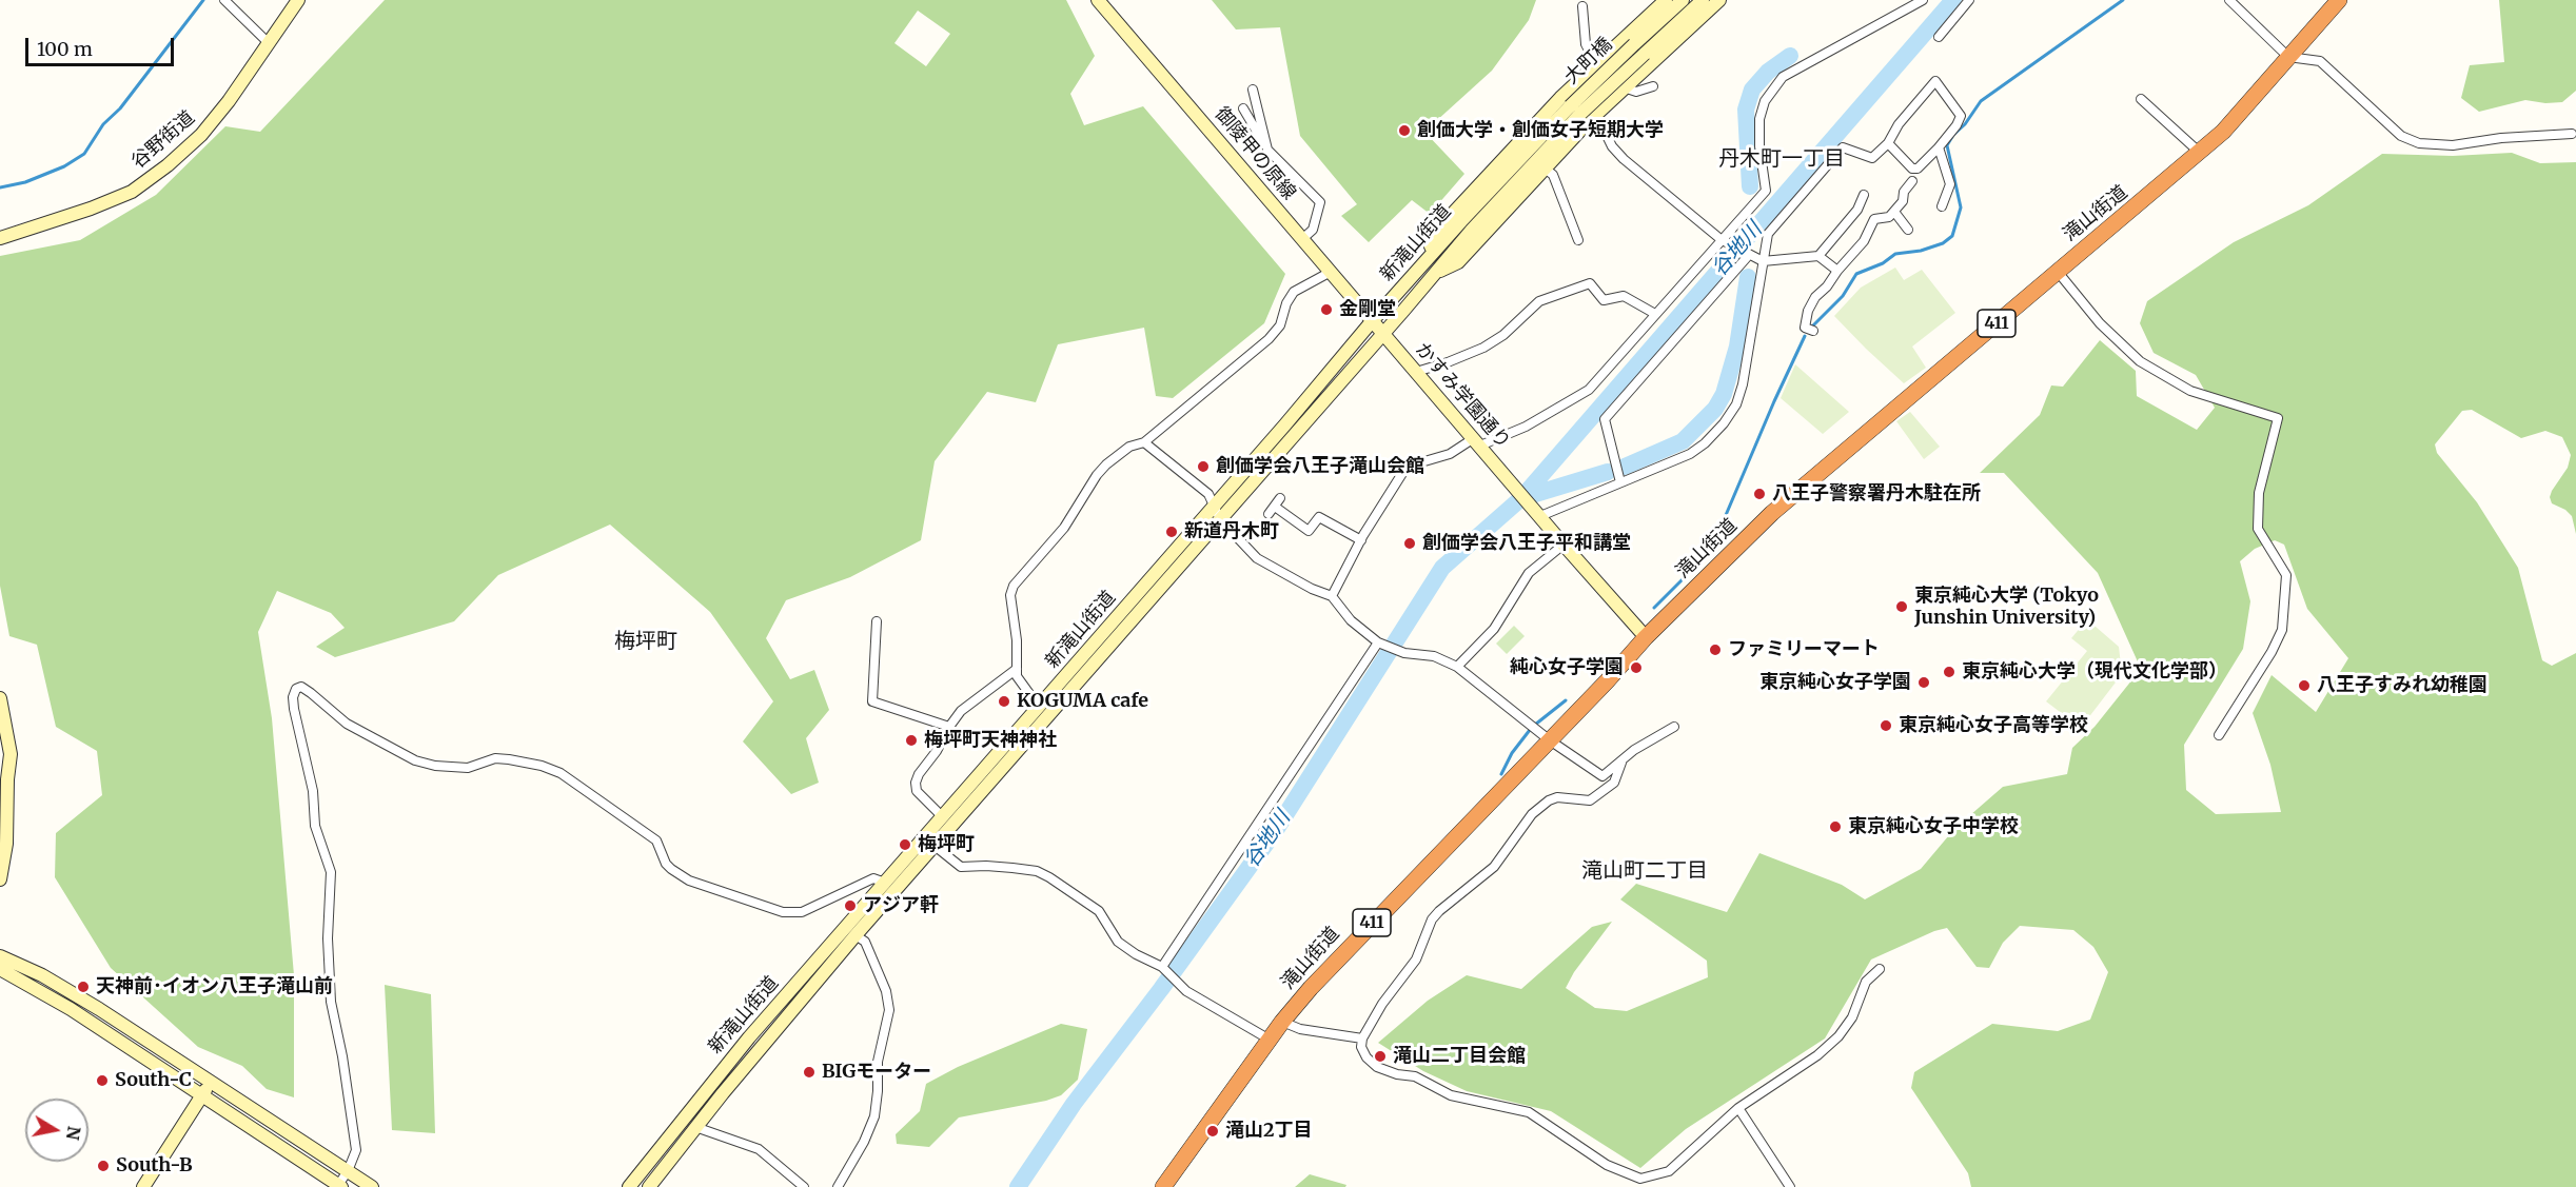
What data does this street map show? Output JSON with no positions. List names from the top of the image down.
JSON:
{
  "streets": {
    "highway": ["滝山街道", "411"],
    "main road": [
      "大町橋",
      "谷野街道",
      "御陵甲の原線",
      "新滝山街道",
      "かすみ学園通り"
    ]
  },
  "crossings": [
    ["大町橋", "新滝山街道"],
    ["御陵甲の原線", "新滝山街道"],
    ["御陵甲の原線", "かすみ学園通り"],
    ["新滝山街道", "かすみ学園通り"]
  ],
  "districts": ["丹木町一丁目", "梅坪町", "滝山町二丁目"],
  "water": ["谷地川"],
  "places": [
    "創価大学・創価女子短期大学",
    "金剛堂",
    "創価学会八王子滝山会館",
    "八王子警察署丹木駐在所",
    "新道丹木町",
    "創価学会八王子平和講堂",
    "東京純心大学 (Tokyo Junshin University)",
    "ファミリーマート",
    "純心女子学園",
    "東京純心大学（現代文化学部）",
    "東京純心女子学園",
    "八王子すみれ幼稚園",
    "KOGUMA cafe",
    "東京純心女子高等学校",
    "梅坪町天神神社",
    "東京純心女子中学校",
    "梅坪町",
    "アジア軒",
    "天神前･イオン八王子滝山前",
    "滝山二丁目会館",
    "BIGモーター",
    "South-C",
    "滝山2丁目",
    "South-B"
  ],
  "scale_bar": "100 m",
  "north": "right"
}
